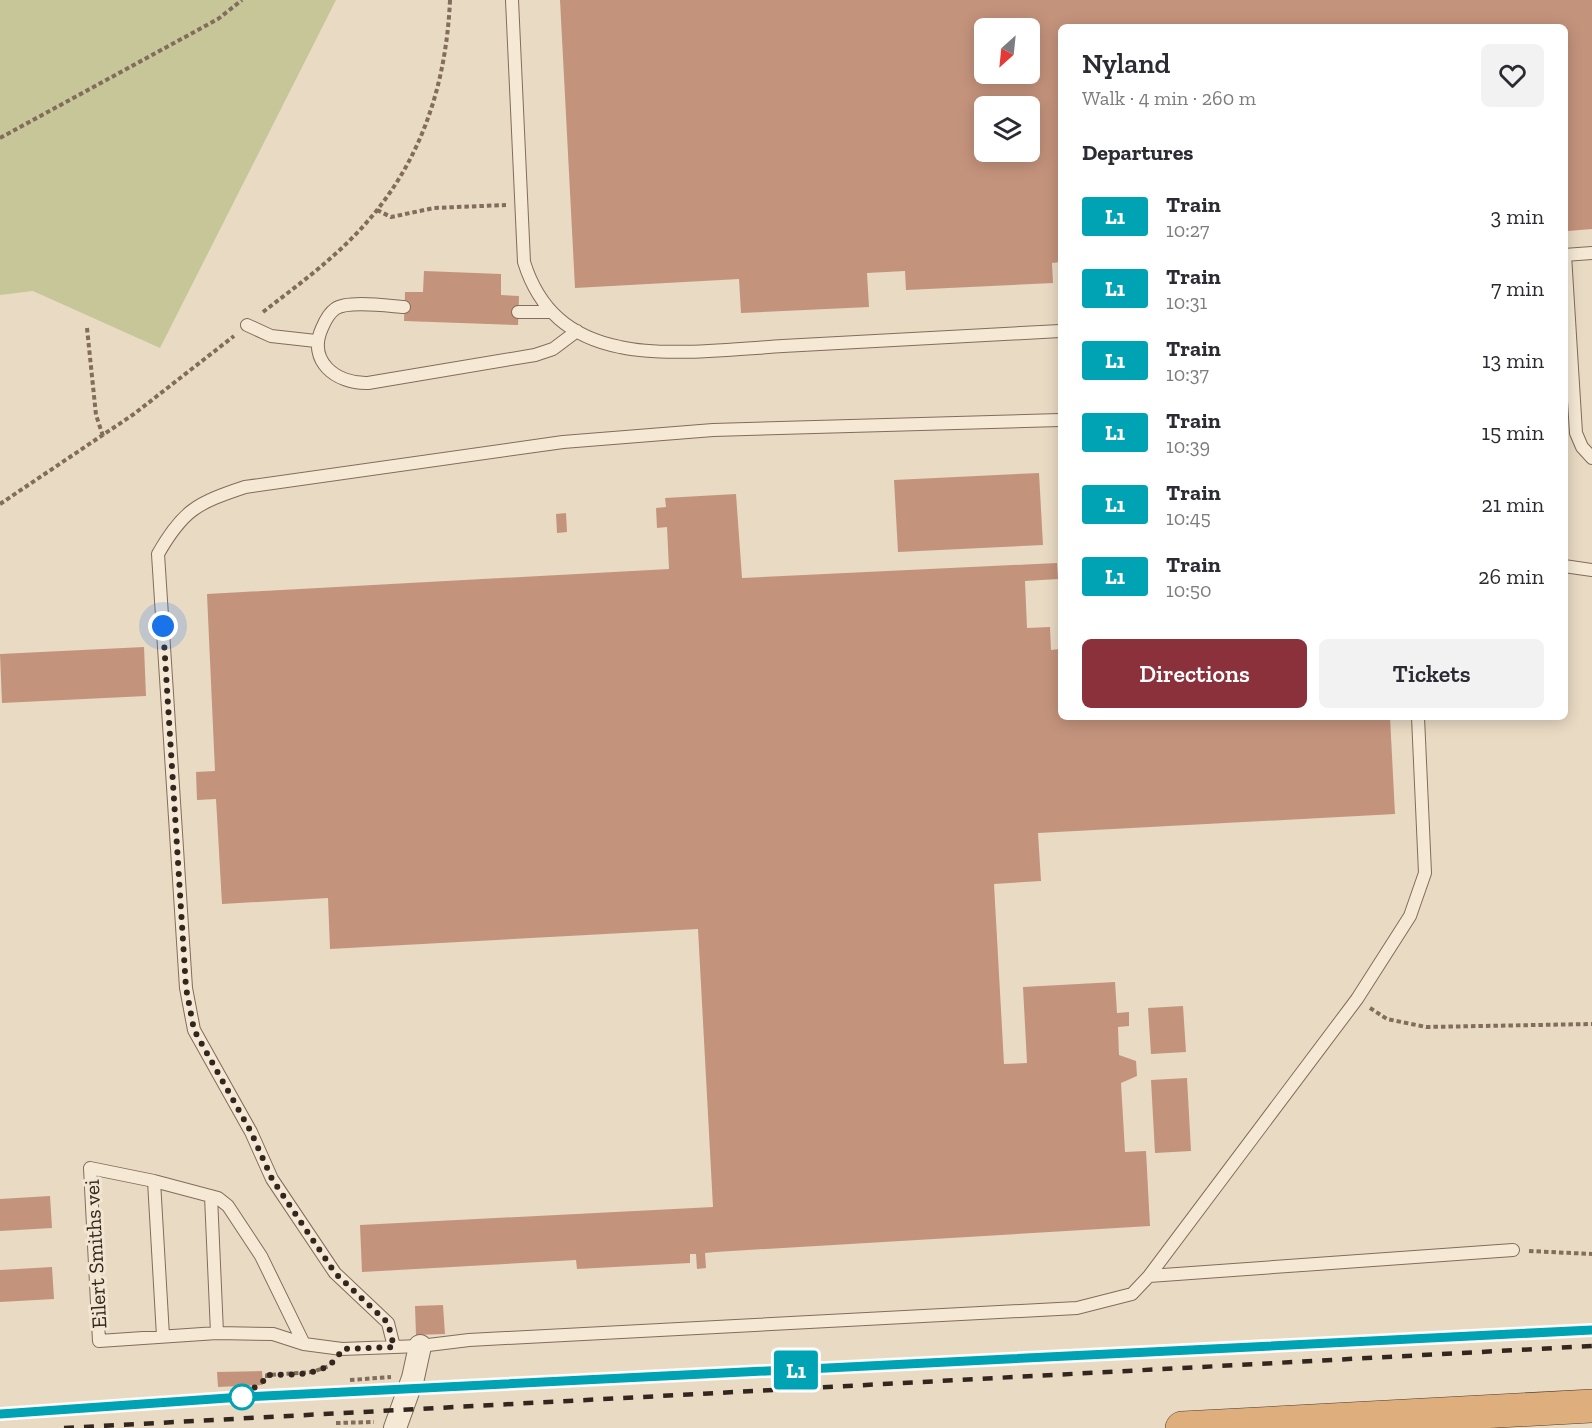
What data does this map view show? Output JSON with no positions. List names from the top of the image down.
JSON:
{
  "streets": {
    "lane": ["Eilert Smiths vei"]
  },
  "north": "bottom left",
  "page": {
    "on_map": "L1",
    "heading": [
      ["Nyland", "Walk · 4 min · 260 m"],
      "Departures"
    ],
    "list": [
      {
        "mark": "L1",
        "name": "Train",
        "note": "10:27",
        "value": "3 min"
      },
      {
        "mark": "L1",
        "name": "Train",
        "note": "10:31",
        "value": "7 min"
      },
      {
        "mark": "L1",
        "name": "Train",
        "note": "10:37",
        "value": "13 min"
      },
      {
        "mark": "L1",
        "name": "Train",
        "note": "10:39",
        "value": "15 min"
      },
      {
        "mark": "L1",
        "name": "Train",
        "note": "10:45",
        "value": "21 min"
      },
      {
        "mark": "L1",
        "name": "Train",
        "note": "10:50",
        "value": "26 min"
      }
    ],
    "buttons": ["Directions", "Tickets"]
  }
}
